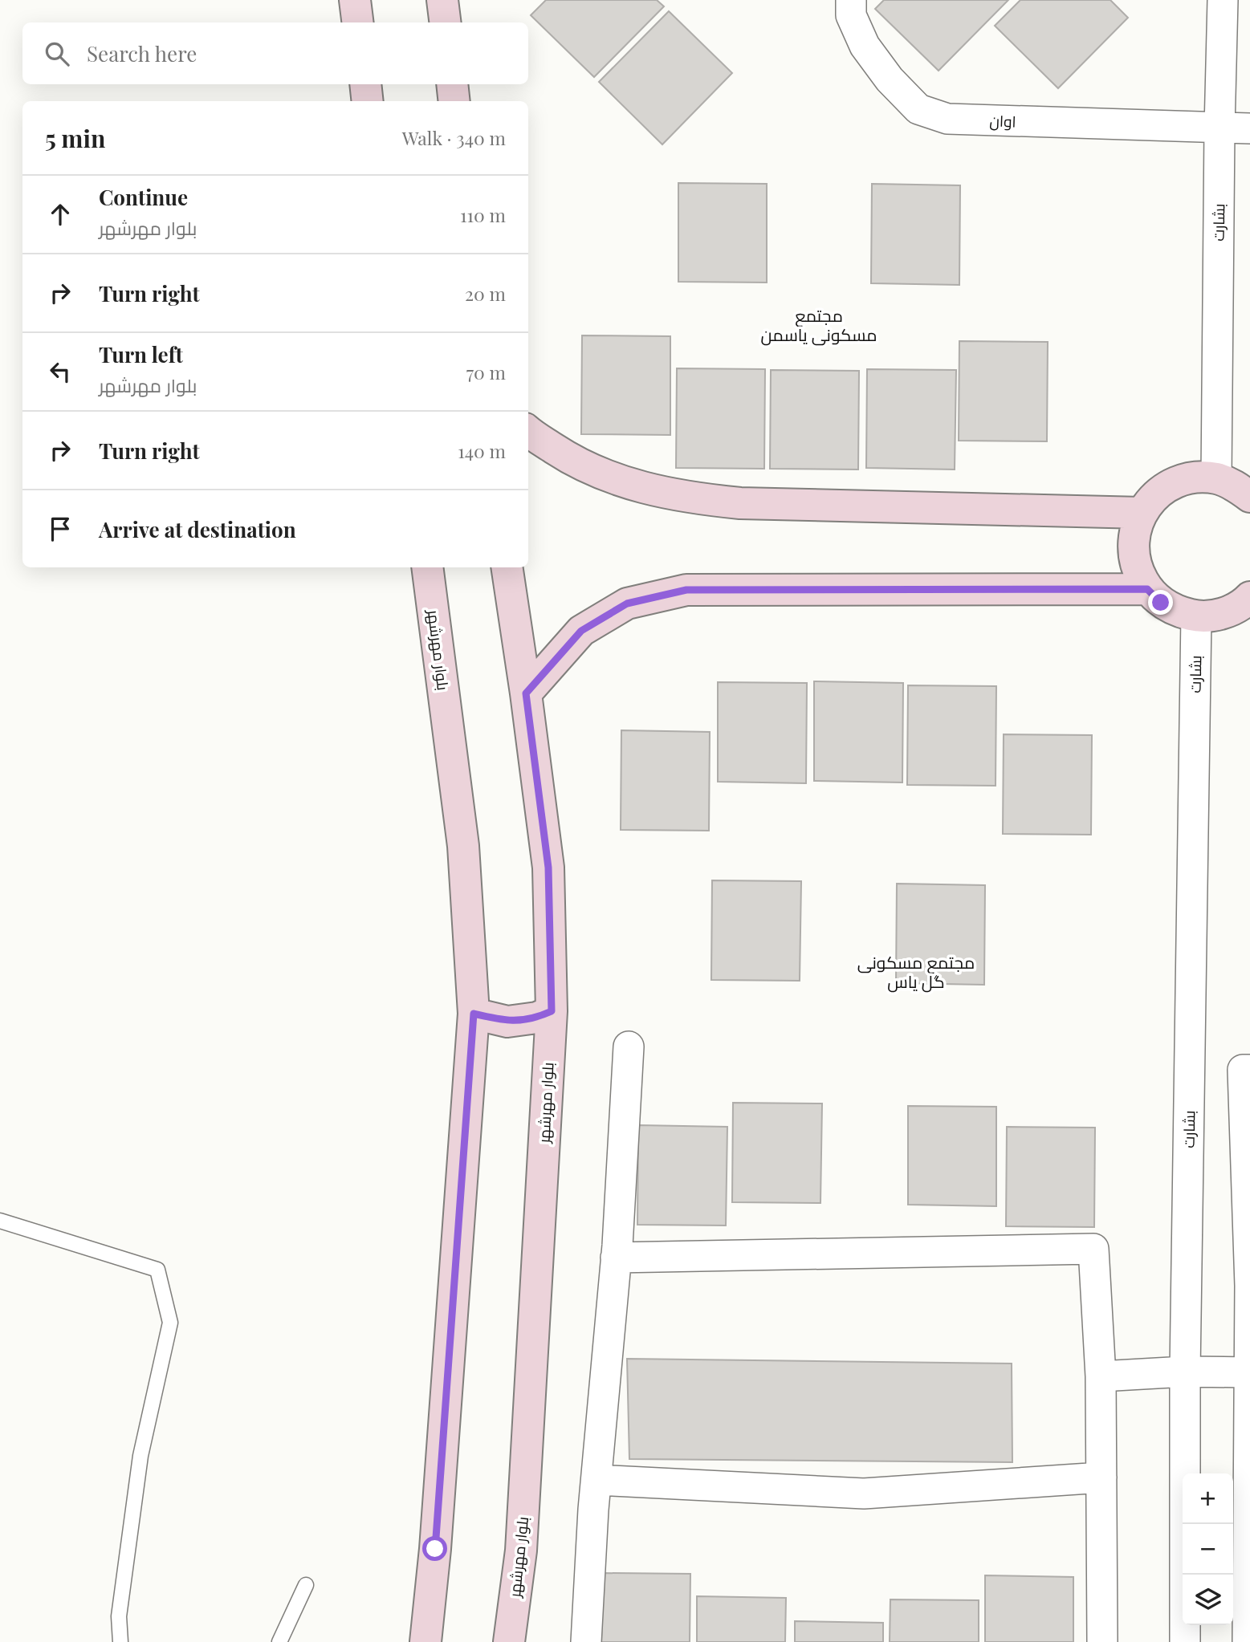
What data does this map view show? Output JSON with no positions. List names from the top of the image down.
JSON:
{
  "streets": {
    "main road": ["بلوار مهرشهر"],
    "street": ["اوان", "بشارت"]
  },
  "crossings": [
    ["اوان", "بشارت"]
  ],
  "districts": ["مجتمع مسکونی یاسمن", "مجتمع مسکونی گل یاس"],
  "page": {
    "search": "Search here",
    "heading": ["5 min", "Walk · 340 m"],
    "list": [
      ["Continue", "بلوار مهرشهر", "110 m"],
      ["Turn right", "20 m"],
      ["Turn left", "بلوار مهرشهر", "70 m"],
      ["Turn right", "140 m"],
      "Arrive at destination"
    ],
    "map_buttons": ["+", "−"]
  }
}
